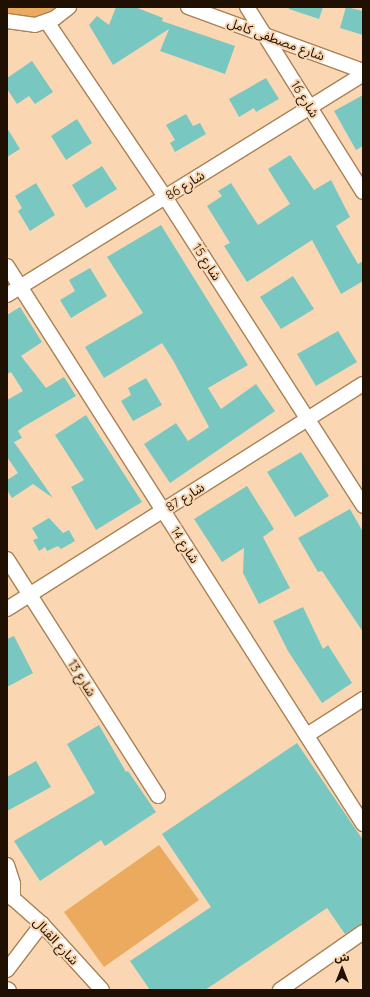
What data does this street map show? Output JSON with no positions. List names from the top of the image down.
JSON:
{
  "streets": {
    "street": [
      "شارع مصطفى كامل",
      "شارع 16",
      "شارع 86",
      "شارع 15",
      "شارع 87",
      "شارع 14",
      "شارع 13",
      "شارع القنال"
    ]
  },
  "crossings": [
    ["شارع مصطفى كامل", "شارع 16"],
    ["شارع مصطفى كامل", "شارع 86"],
    ["شارع 16", "شارع 86"],
    ["شارع 86", "شارع 15"],
    ["شارع 86", "شارع 14"],
    ["شارع 15", "شارع 87"],
    ["شارع 87", "شارع 14"],
    ["شارع 87", "شارع 13"]
  ],
  "north": "top"
}
